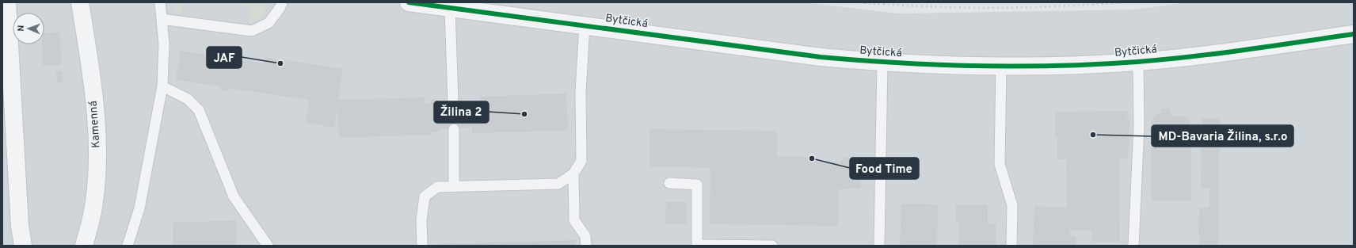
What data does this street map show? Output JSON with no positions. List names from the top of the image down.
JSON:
{
  "streets": {
    "street": ["Bytčická", "Kamenná"]
  },
  "places": [
    "JAF",
    "Žilina 2",
    "MD-Bavaria Žilina, s.r.o",
    "Food Time"
  ],
  "north": "left"
}
